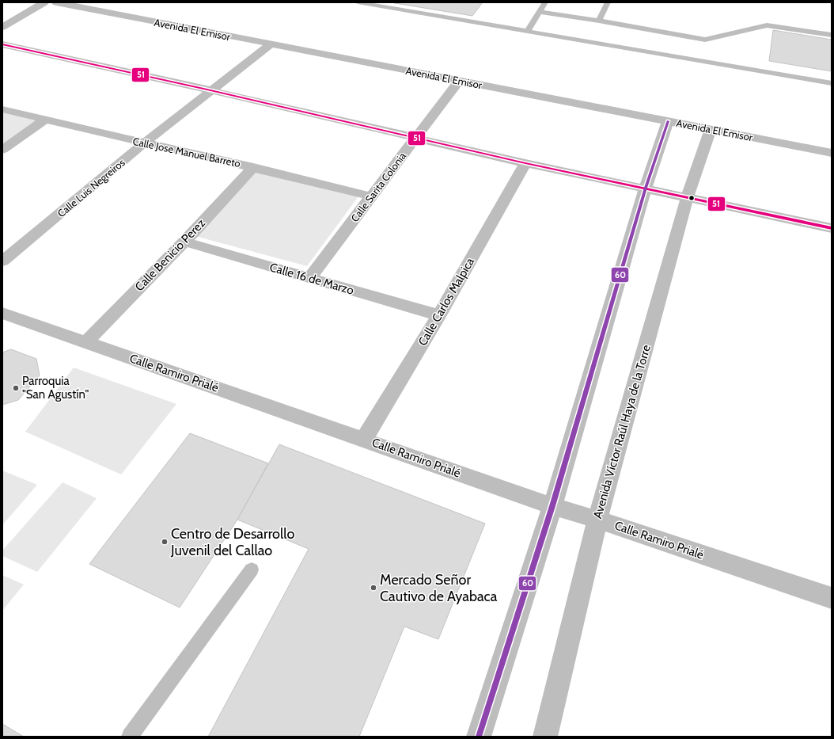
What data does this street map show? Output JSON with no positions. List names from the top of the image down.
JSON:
{
  "streets": {
    "street": [
      "Avenida El Emisor",
      "Calle Jose Manuel Barreto",
      "Calle Sarita Colonia",
      "Calle Luis Negreiros",
      "Calle Benicio Perez",
      "Calle 16 de Marzo",
      "Calle Carlos Malpica",
      "Calle Ramiro Prialé",
      "Avenida Víctor Raúl Haya de la Torre"
    ]
  },
  "crossings": [
    ["Avenida El Emisor", "Calle Sarita Colonia"],
    ["Avenida El Emisor", "Calle Luis Negreiros"],
    ["Avenida El Emisor", "Avenida Víctor Raúl Haya de la Torre"],
    ["Calle Jose Manuel Barreto", "Calle Sarita Colonia"],
    ["Calle Jose Manuel Barreto", "Calle Luis Negreiros"],
    ["Calle Jose Manuel Barreto", "Calle Benicio Perez"],
    ["Calle Sarita Colonia", "Calle 16 de Marzo"],
    ["Calle Benicio Perez", "Calle 16 de Marzo"],
    ["Calle Benicio Perez", "Calle Ramiro Prialé"],
    ["Calle 16 de Marzo", "Calle Carlos Malpica"],
    ["Calle Carlos Malpica", "Calle Ramiro Prialé"],
    ["Calle Ramiro Prialé", "Avenida Víctor Raúl Haya de la Torre"]
  ],
  "places": ["Parroquia \"San Agustín\"", "Centro de Desarrollo Juvenil del Callao", "Mercado Señor Cautivo de Ayabaca"],
  "lines": ["transit line 51", "transit line 60"]
}
